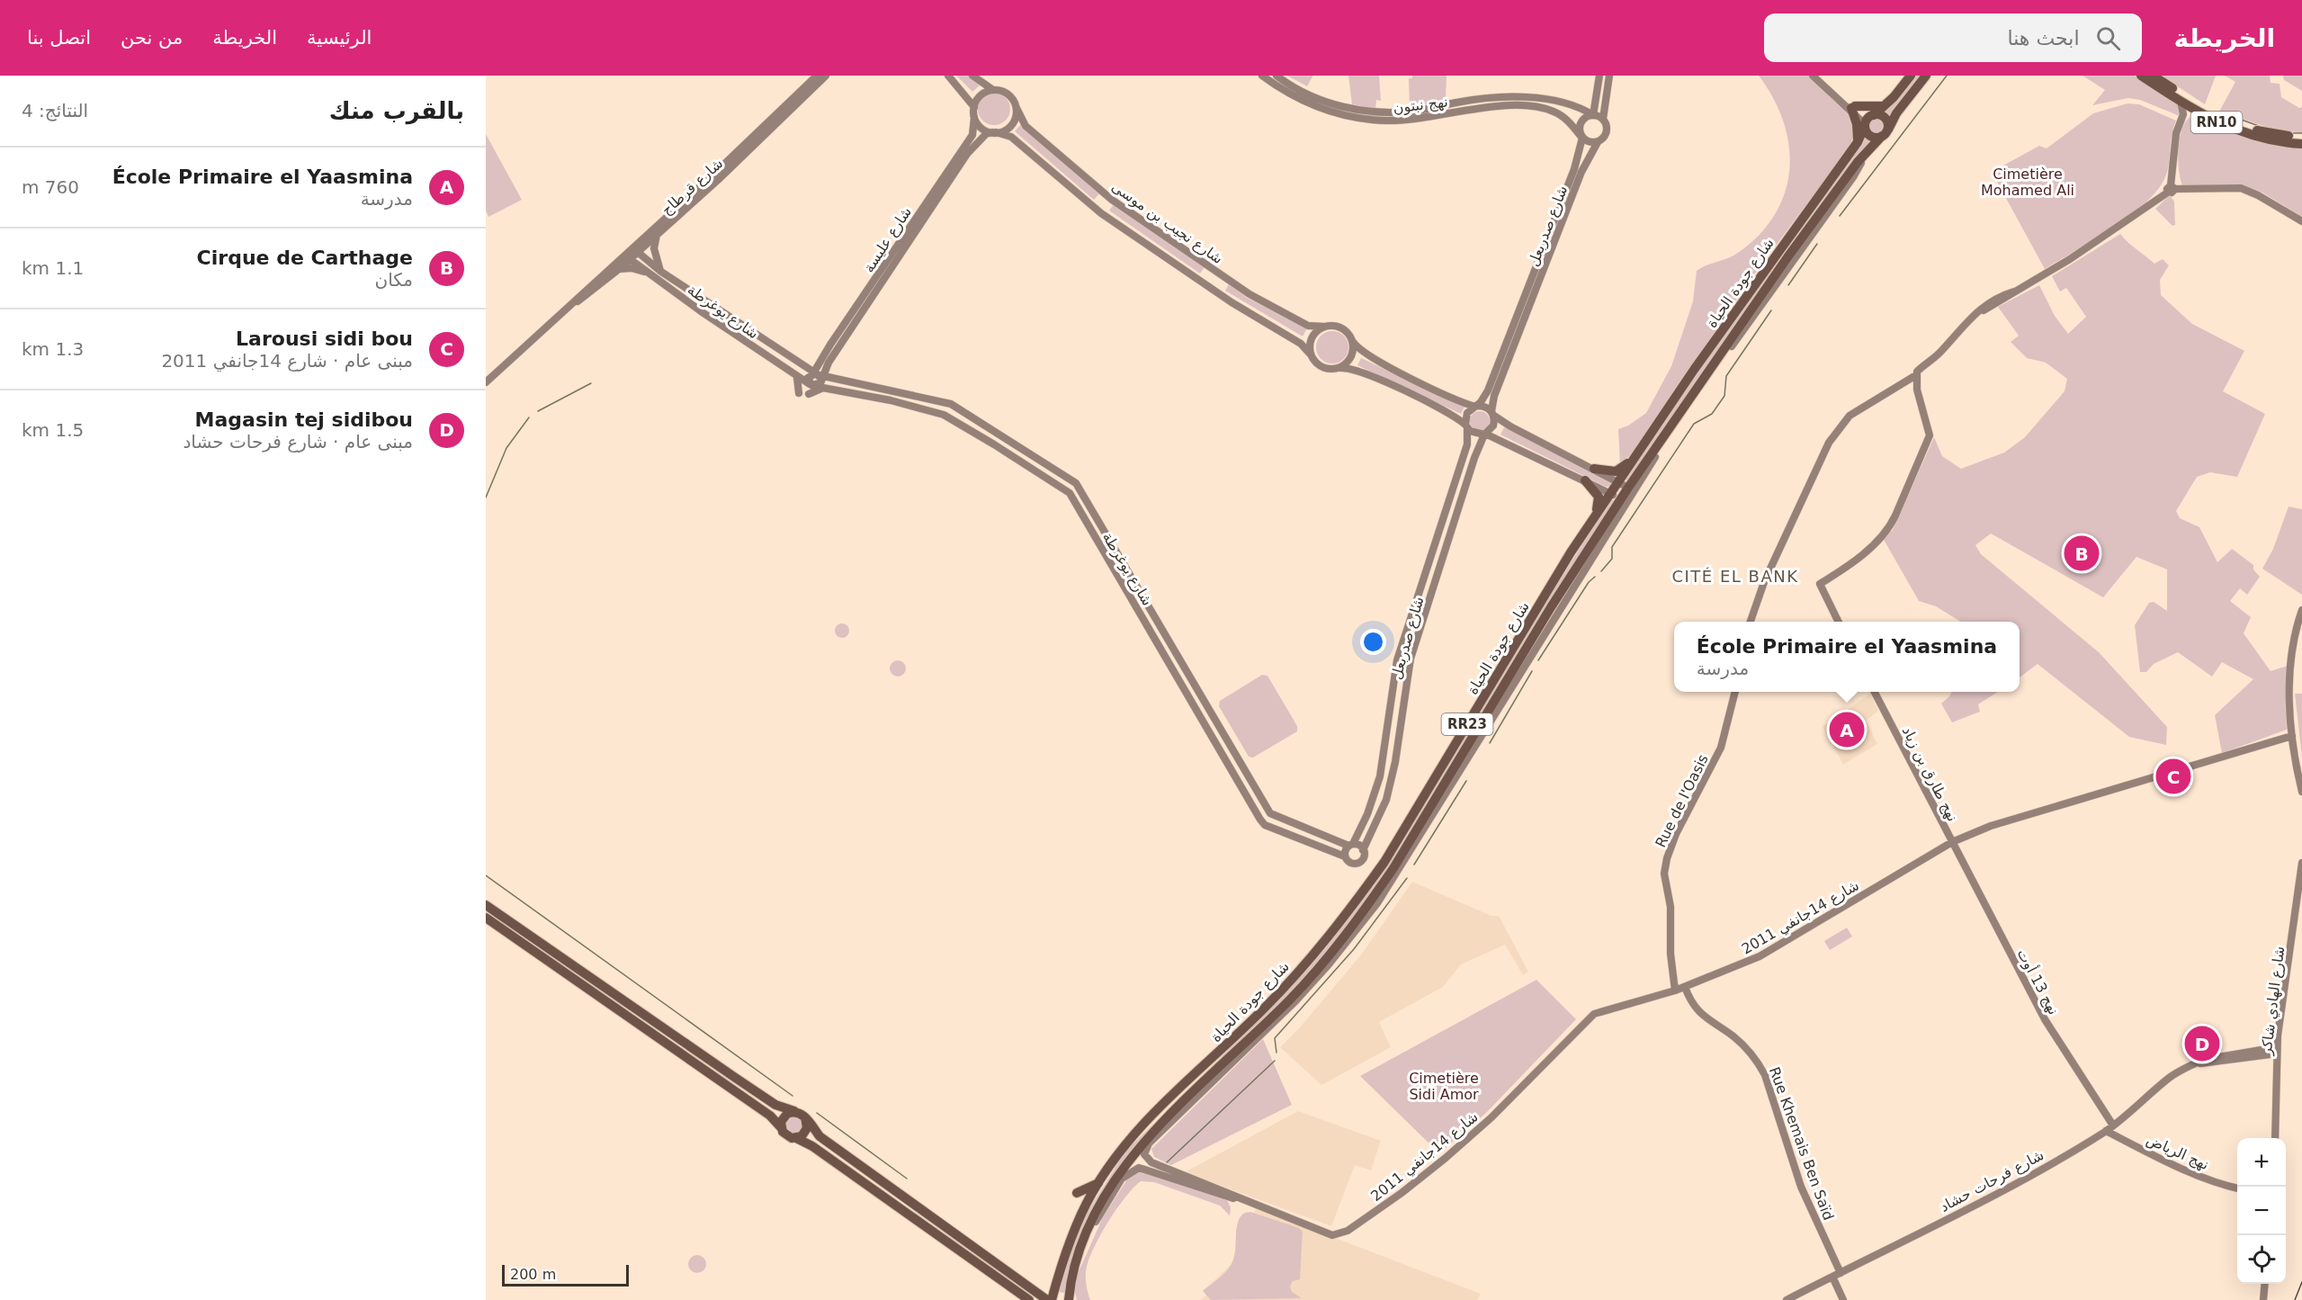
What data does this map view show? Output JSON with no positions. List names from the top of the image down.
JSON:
{
  "streets": {
    "highway": ["RN10", "شارع جودة الحياة", "RR23"],
    "street": [
      "نهج نبتون",
      "شارع قرطاج",
      "شارع نجيب بن موسى",
      "شارع صدربعل",
      "شارع عليسة",
      "شارع يوغرطة",
      "نهج طارق بن زياد",
      "Rue de l'Oasis",
      "شارع 14جانفي 2011",
      "نهج 13 أوت",
      "شارع الهادي شاكر",
      "Rue Khemais Ben Saïd",
      "نهج الرياض",
      "شارع فرحات حشاد"
    ]
  },
  "crossings": [
    ["نهج نبتون", "شارع صدربعل"],
    ["شارع قرطاج", "شارع يوغرطة"],
    ["شارع نجيب بن موسى", "شارع عليسة"],
    ["شارع صدربعل", "شارع يوغرطة"],
    ["شارع عليسة", "شارع يوغرطة"],
    ["نهج طارق بن زياد", "شارع 14جانفي 2011"],
    ["نهج طارق بن زياد", "نهج 13 أوت"],
    ["Rue de l'Oasis", "شارع 14جانفي 2011"],
    ["شارع 14جانفي 2011", "نهج 13 أوت"],
    ["شارع 14جانفي 2011", "Rue Khemais Ben Saïd"],
    ["نهج 13 أوت", "شارع فرحات حشاد"],
    ["شارع الهادي شاكر", "شارع فرحات حشاد"],
    ["Rue Khemais Ben Saïd", "شارع فرحات حشاد"],
    ["نهج الرياض", "شارع فرحات حشاد"]
  ],
  "districts": ["CITÉ EL BANK"],
  "parks": ["Cimetière Mohamed Ali", "Cimetière Sidi Amor"],
  "scale_bar": "200 m",
  "page": {
    "header": "الخريطة",
    "search": "ابحث هنا",
    "nav": [
      "الرئيسية",
      "الخريطة",
      "من نحن",
      "اتصل بنا"
    ],
    "heading": ["بالقرب منك", "النتائج: 4"],
    "list": [
      {
        "mark": "A",
        "name": "École Primaire el Yaasmina",
        "note": "مدرسة",
        "value": "760 m"
      },
      {
        "mark": "B",
        "name": "Cirque de Carthage",
        "note": "مكان",
        "value": "1.1 km"
      },
      {
        "mark": "C",
        "name": "Larousi sidi bou",
        "note": "مبنى عام · شارع 14جانفي 2011",
        "value": "1.3 km"
      },
      {
        "mark": "D",
        "name": "Magasin tej sidibou",
        "note": "مبنى عام · شارع فرحات حشاد",
        "value": "1.5 km"
      }
    ],
    "pins": [
      "B",
      "A",
      "C",
      "D"
    ],
    "popup": ["École Primaire el Yaasmina", "مدرسة"],
    "map_buttons": ["+", "−"],
    "scale": "200 m"
  }
}
